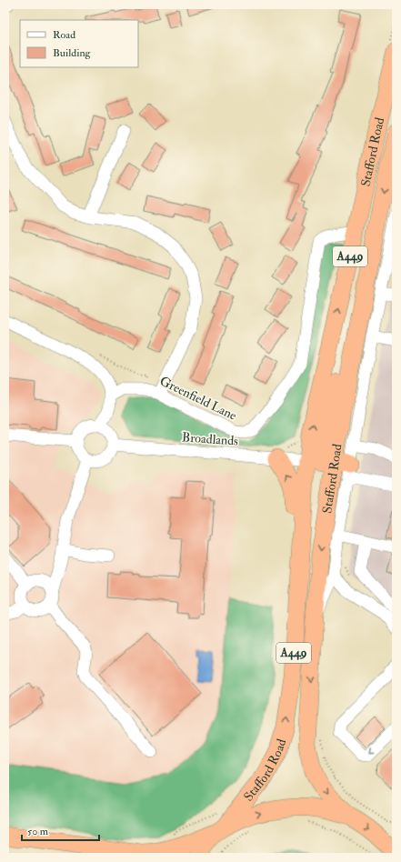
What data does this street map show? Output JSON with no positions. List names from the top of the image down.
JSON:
{
  "streets": {
    "highway": ["Stafford Road", "A449"],
    "street": ["Greenfield Lane", "Broadlands"]
  },
  "crossings": [
    ["Stafford Road", "Greenfield Lane"],
    ["Stafford Road", "Broadlands"]
  ],
  "legend": ["Road", "Building"],
  "scale_bar": "50 m"
}
